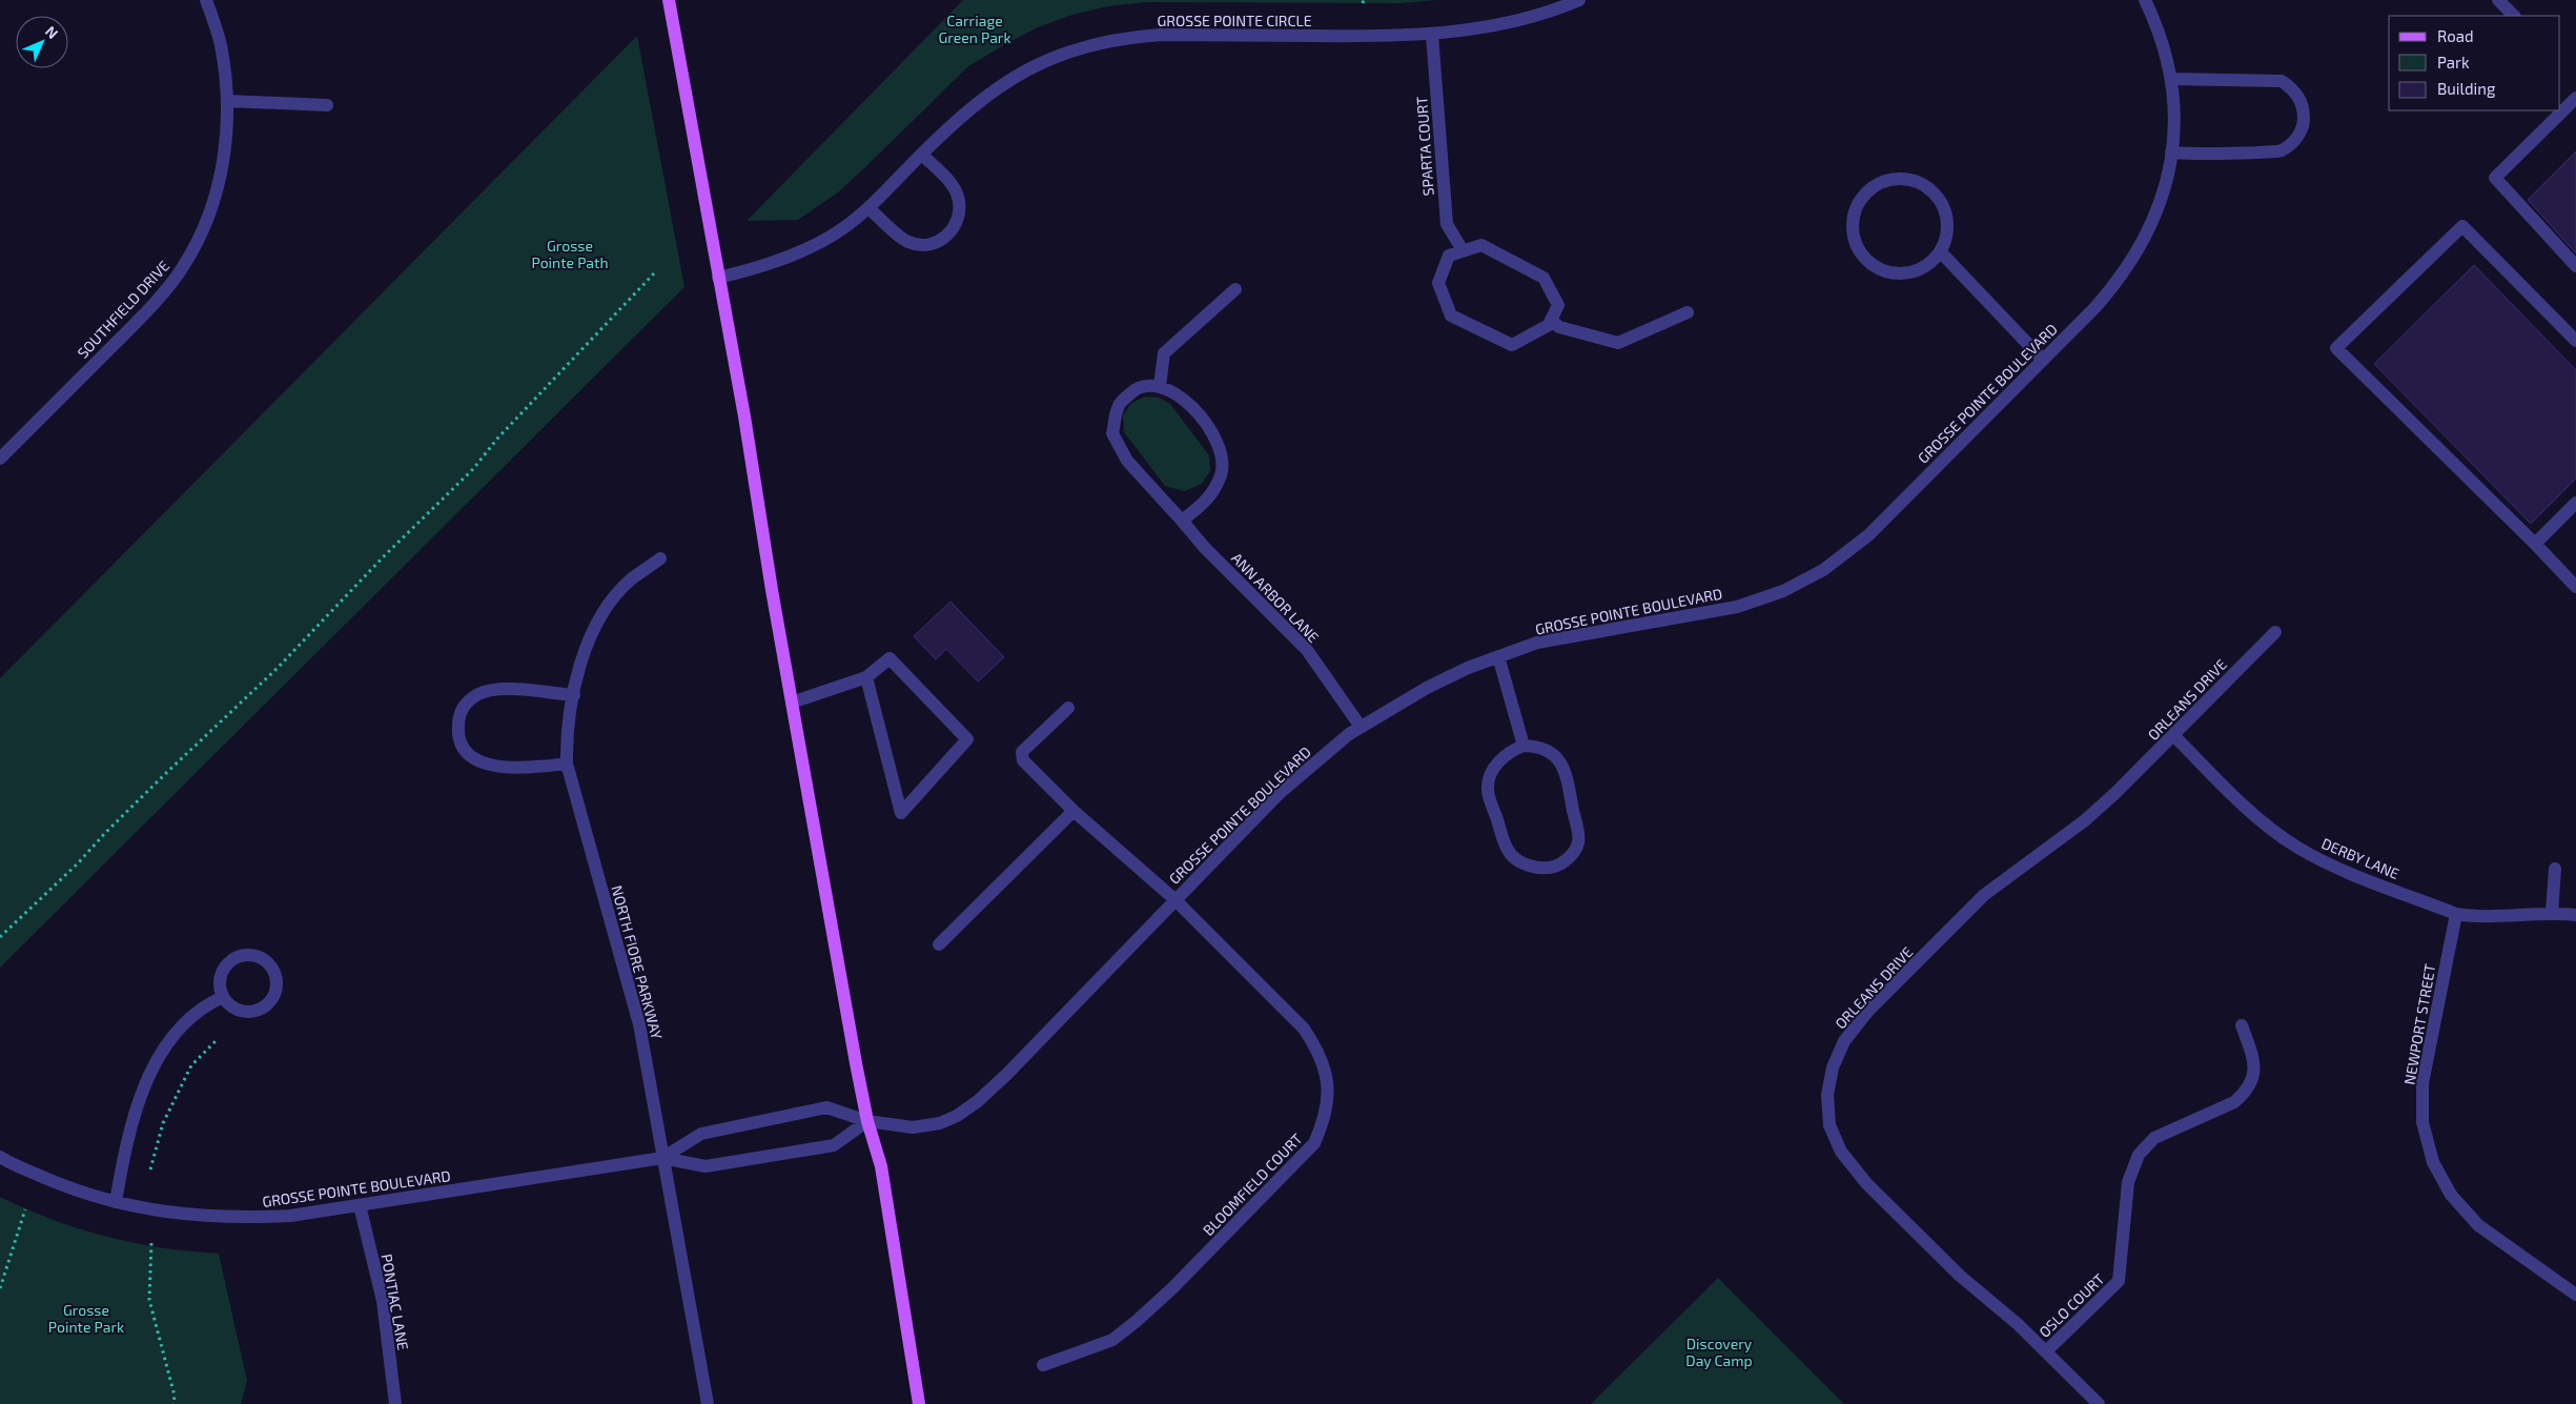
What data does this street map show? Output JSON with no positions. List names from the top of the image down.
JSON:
{
  "streets": {
    "street": [
      "GROSSE POINTE CIRCLE",
      "SPARTA COURT",
      "SOUTHFIELD DRIVE",
      "GROSSE POINTE BOULEVARD",
      "ANN ARBOR LANE",
      "ORLEANS DRIVE",
      "DERBY LANE",
      "NORTH FIORE PARKWAY",
      "NEWPORT STREET",
      "BLOOMFIELD COURT",
      "PONTIAC LANE",
      "OSLO COURT"
    ]
  },
  "crossings": [
    ["GROSSE POINTE CIRCLE", "SPARTA COURT"],
    ["GROSSE POINTE BOULEVARD", "ANN ARBOR LANE"],
    ["GROSSE POINTE BOULEVARD", "NORTH FIORE PARKWAY"],
    ["GROSSE POINTE BOULEVARD", "BLOOMFIELD COURT"],
    ["GROSSE POINTE BOULEVARD", "PONTIAC LANE"],
    ["ORLEANS DRIVE", "DERBY LANE"],
    ["ORLEANS DRIVE", "OSLO COURT"],
    ["DERBY LANE", "NEWPORT STREET"]
  ],
  "parks": [
    "Carriage Green Park",
    "Grosse Pointe Path",
    "Grosse Pointe Park",
    "Discovery Day Camp"
  ],
  "legend": ["Road", "Park", "Building"],
  "north": "top right"
}
